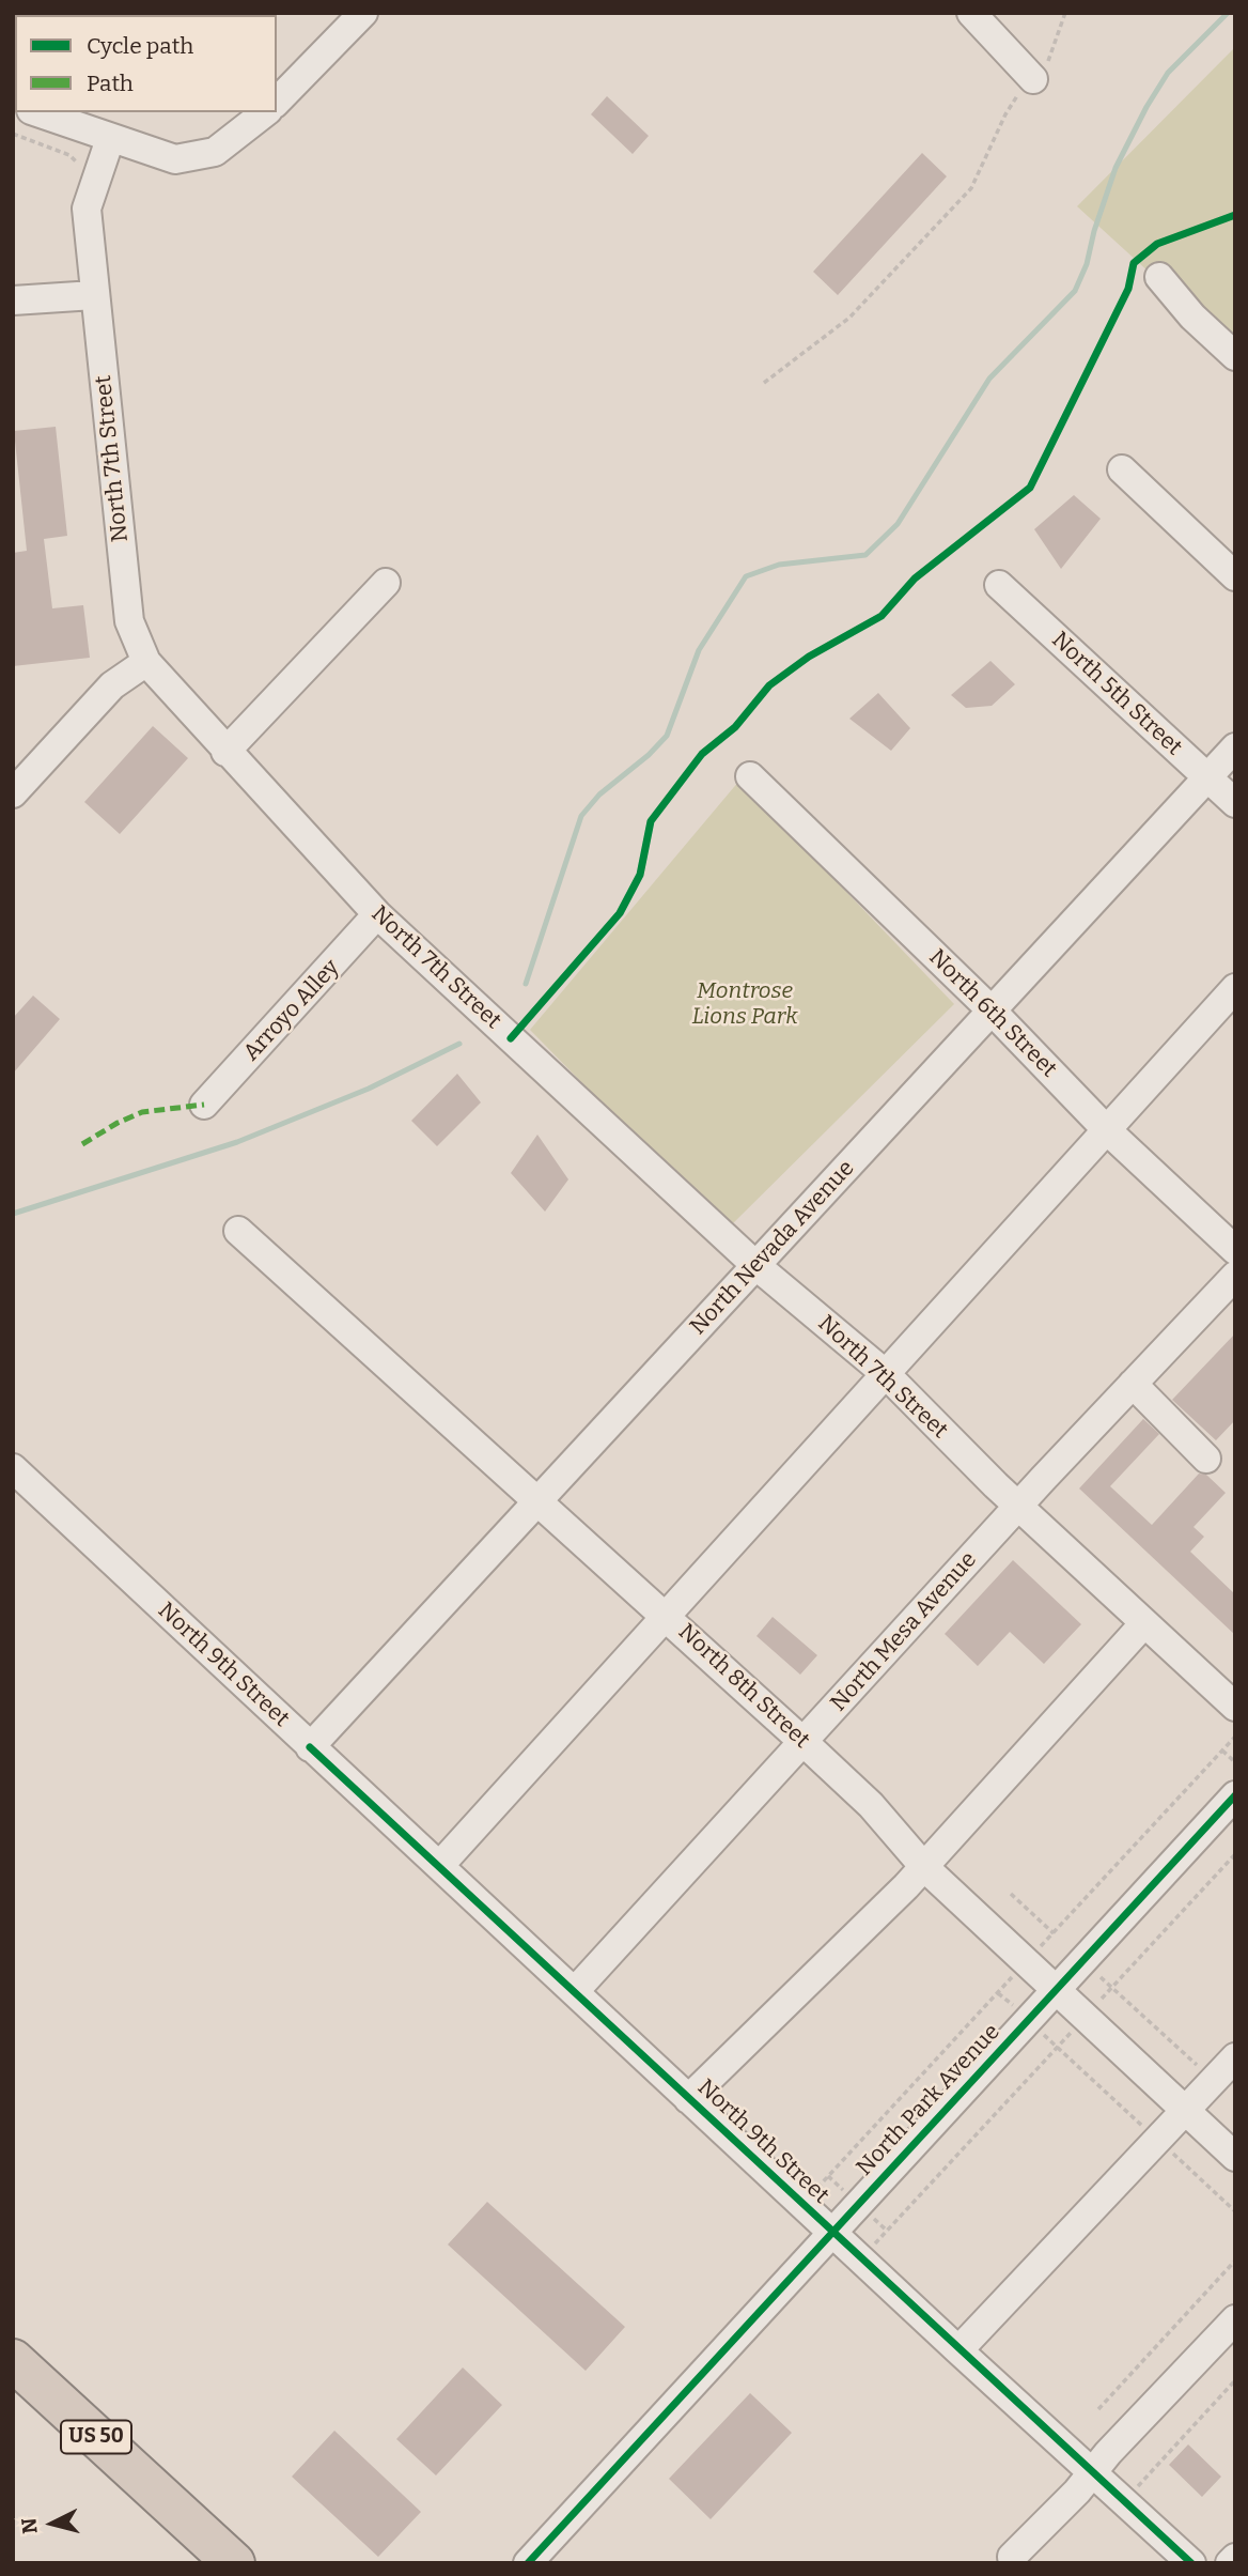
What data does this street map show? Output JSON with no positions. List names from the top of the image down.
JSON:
{
  "streets": {
    "highway": ["US 50"],
    "street": [
      "North 7th Street",
      "North 5th Street",
      "Arroyo Alley",
      "North 6th Street",
      "North Nevada Avenue",
      "North Mesa Avenue",
      "North 9th Street",
      "North 8th Street",
      "North Park Avenue"
    ]
  },
  "crossings": [
    ["North 7th Street", "Arroyo Alley"],
    ["North 7th Street", "North Nevada Avenue"],
    ["North 7th Street", "North Mesa Avenue"],
    ["North 5th Street", "North Nevada Avenue"],
    ["North 6th Street", "North Nevada Avenue"],
    ["North Nevada Avenue", "North 9th Street"],
    ["North Nevada Avenue", "North 8th Street"],
    ["North Mesa Avenue", "North 9th Street"],
    ["North Mesa Avenue", "North 8th Street"],
    ["North 9th Street", "North Park Avenue"],
    ["North 8th Street", "North Park Avenue"]
  ],
  "parks": ["Montrose Lions Park"],
  "legend": ["Cycle path", "Path"],
  "north": "left"
}
